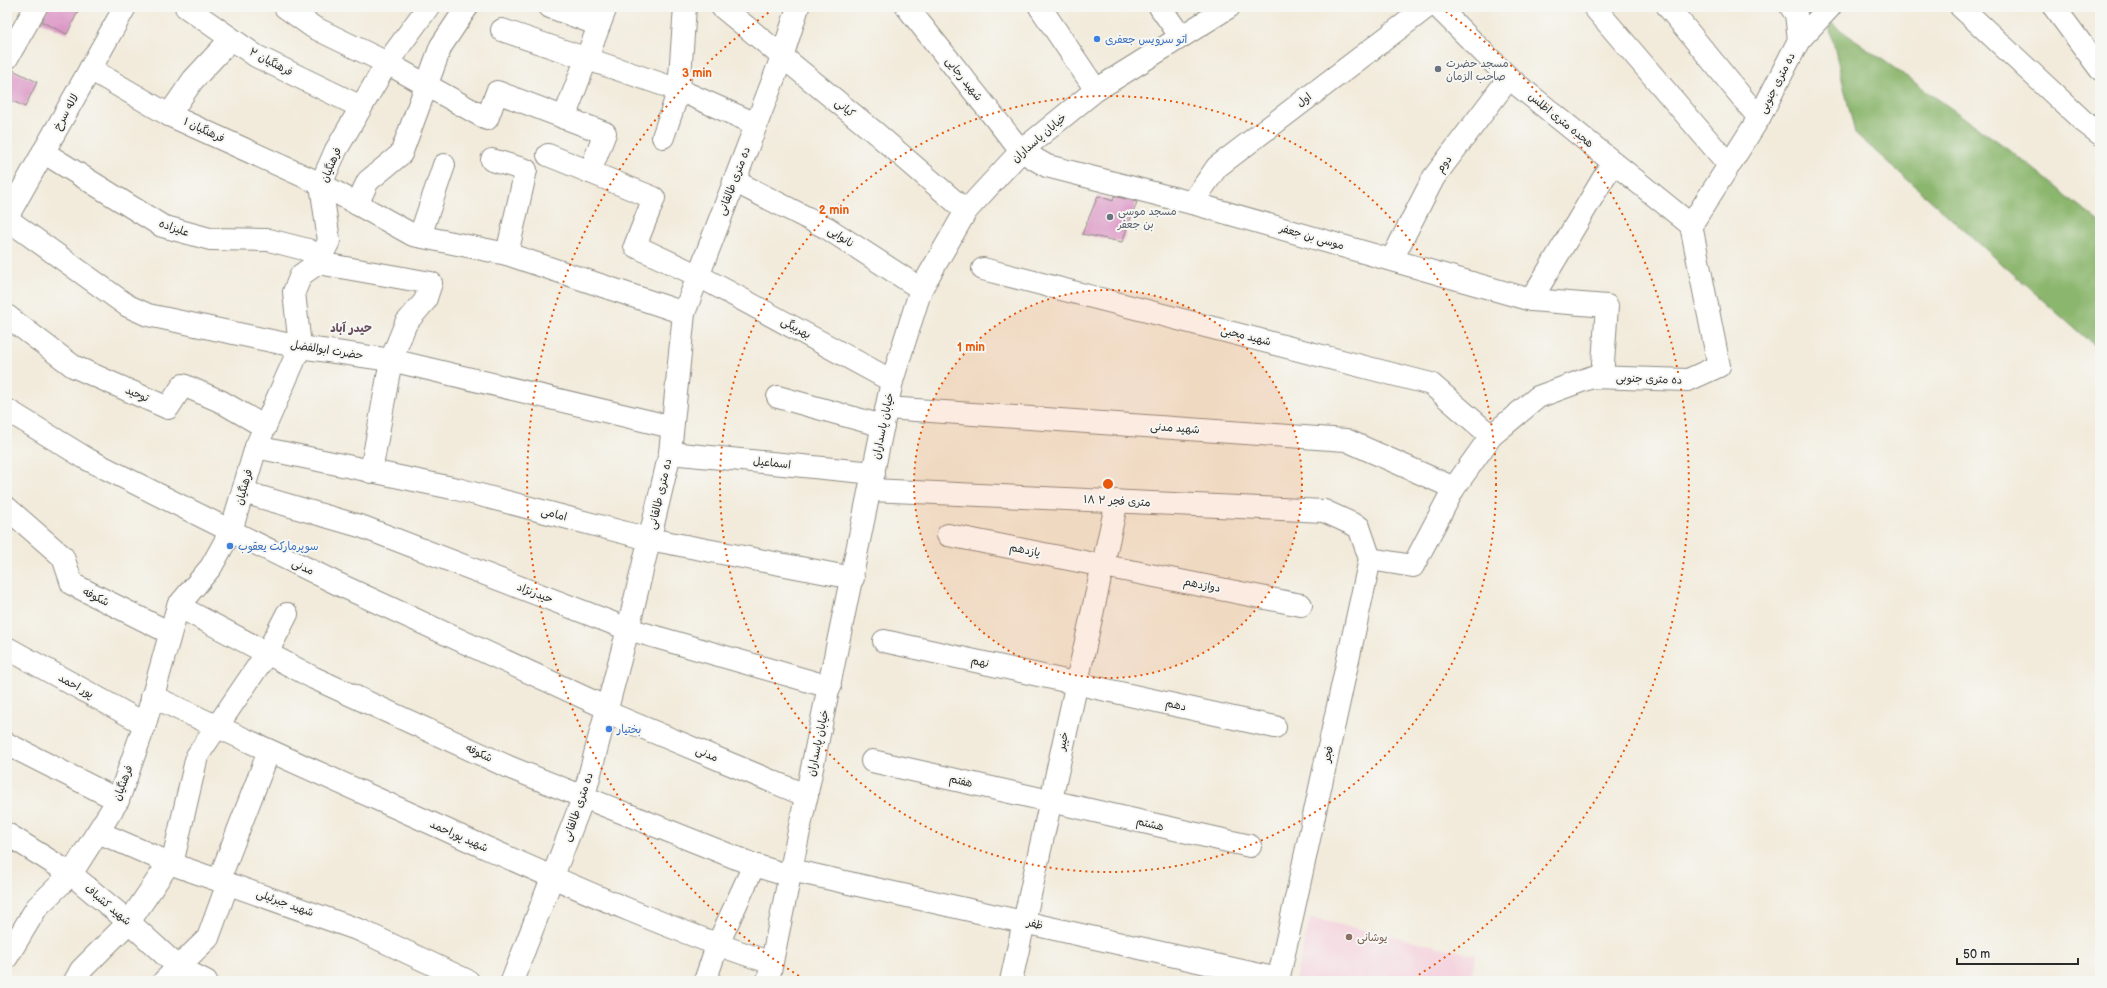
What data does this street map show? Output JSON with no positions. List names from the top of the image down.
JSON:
{
  "streets": {
    "main road": [
      "فرهنگیان ۲",
      "شهید رجایی",
      "ده متری جنوبی",
      "اول",
      "کیانی",
      "لاله سرخ",
      "هجده متری اطلس",
      "فرهنگیان ۱",
      "خیابان پاسداران",
      "دوم",
      "فرهنگیان",
      "ده متری طالقانی",
      "علیزاده",
      "نانوایی",
      "موسی بن جعفر",
      "بهربیگی",
      "شهید محبی",
      "حضرت ابوالفضل",
      "توحید",
      "شهید مدنی",
      "اسماعیل",
      "۱۸ متری فجر ۲",
      "امامی",
      "یازدهم",
      "مدنی",
      "دوازدهم",
      "حیدرنژاد",
      "شکوفه",
      "نهم",
      "پور احمد",
      "دهم",
      "خیبر",
      "فجر",
      "هفتم",
      "هشتم",
      "شهید پوراحمد",
      "شهید جبرئیلی",
      "شهید کشباف",
      "ظفر"
    ]
  },
  "crossings": [
    ["فرهنگیان ۲", "فرهنگیان"],
    ["شهید رجایی", "خیابان پاسداران"],
    ["شهید رجایی", "موسی بن جعفر"],
    ["ده متری جنوبی", "هجده متری اطلس"],
    ["ده متری جنوبی", "موسی بن جعفر"],
    ["ده متری جنوبی", "شهید محبی"],
    ["ده متری جنوبی", "شهید مدنی"],
    ["ده متری جنوبی", "۱۸ متری فجر ۲"],
    ["ده متری جنوبی", "فجر"],
    ["اول", "موسی بن جعفر"],
    ["کیانی", "خیابان پاسداران"],
    ["کیانی", "ده متری طالقانی"],
    ["لاله سرخ", "فرهنگیان ۱"],
    ["لاله سرخ", "علیزاده"],
    ["لاله سرخ", "حضرت ابوالفضل"],
    ["هجده متری اطلس", "دوم"],
    ["فرهنگیان ۱", "فرهنگیان"],
    ["فرهنگیان ۱", "ده متری طالقانی"],
    ["خیابان پاسداران", "نانوایی"],
    ["خیابان پاسداران", "موسی بن جعفر"],
    ["خیابان پاسداران", "بهربیگی"],
    ["خیابان پاسداران", "شهید مدنی"],
    ["خیابان پاسداران", "اسماعیل"],
    ["خیابان پاسداران", "۱۸ متری فجر ۲"],
    ["خیابان پاسداران", "امامی"],
    ["خیابان پاسداران", "مدنی"],
    ["خیابان پاسداران", "حیدرنژاد"],
    ["خیابان پاسداران", "شکوفه"],
    ["خیابان پاسداران", "شهید پوراحمد"],
    ["خیابان پاسداران", "ظفر"],
    ["دوم", "موسی بن جعفر"],
    ["فرهنگیان", "علیزاده"],
    ["فرهنگیان", "حضرت ابوالفضل"],
    ["فرهنگیان", "توحید"],
    ["فرهنگیان", "امامی"],
    ["فرهنگیان", "مدنی"],
    ["فرهنگیان", "حیدرنژاد"],
    ["فرهنگیان", "شکوفه"],
    ["فرهنگیان", "پور احمد"],
    ["فرهنگیان", "شهید پوراحمد"],
    ["فرهنگیان", "شهید جبرئیلی"],
    ["فرهنگیان", "شهید کشباف"],
    ["ده متری طالقانی", "نانوایی"],
    ["ده متری طالقانی", "بهربیگی"],
    ["ده متری طالقانی", "حضرت ابوالفضل"],
    ["ده متری طالقانی", "اسماعیل"],
    ["ده متری طالقانی", "امامی"],
    ["ده متری طالقانی", "مدنی"],
    ["ده متری طالقانی", "حیدرنژاد"],
    ["ده متری طالقانی", "شکوفه"],
    ["ده متری طالقانی", "شهید پوراحمد"],
    ["علیزاده", "حضرت ابوالفضل"],
    ["اسماعیل", "۱۸ متری فجر ۲"],
    ["۱۸ متری فجر ۲", "خیبر"],
    ["۱۸ متری فجر ۲", "فجر"],
    ["یازدهم", "دوازدهم"],
    ["یازدهم", "خیبر"],
    ["دوازدهم", "خیبر"],
    ["شکوفه", "ظفر"],
    ["نهم", "دهم"],
    ["نهم", "خیبر"],
    ["دهم", "خیبر"],
    ["خیبر", "هفتم"],
    ["خیبر", "هشتم"],
    ["خیبر", "ظفر"],
    ["فجر", "ظفر"],
    ["هفتم", "هشتم"]
  ],
  "districts": ["حیدر آباد"],
  "places": [
    "اتو سرویس جعفری",
    "مسجد حضرت صاحب الزمان",
    "مسجد موسی بن جعفر",
    "سوپرمارکت یعقوب",
    "بختیار",
    "یوشانی"
  ],
  "scale_bar": "50 m",
  "rings": ["3 min", "2 min", "1 min"]
}
